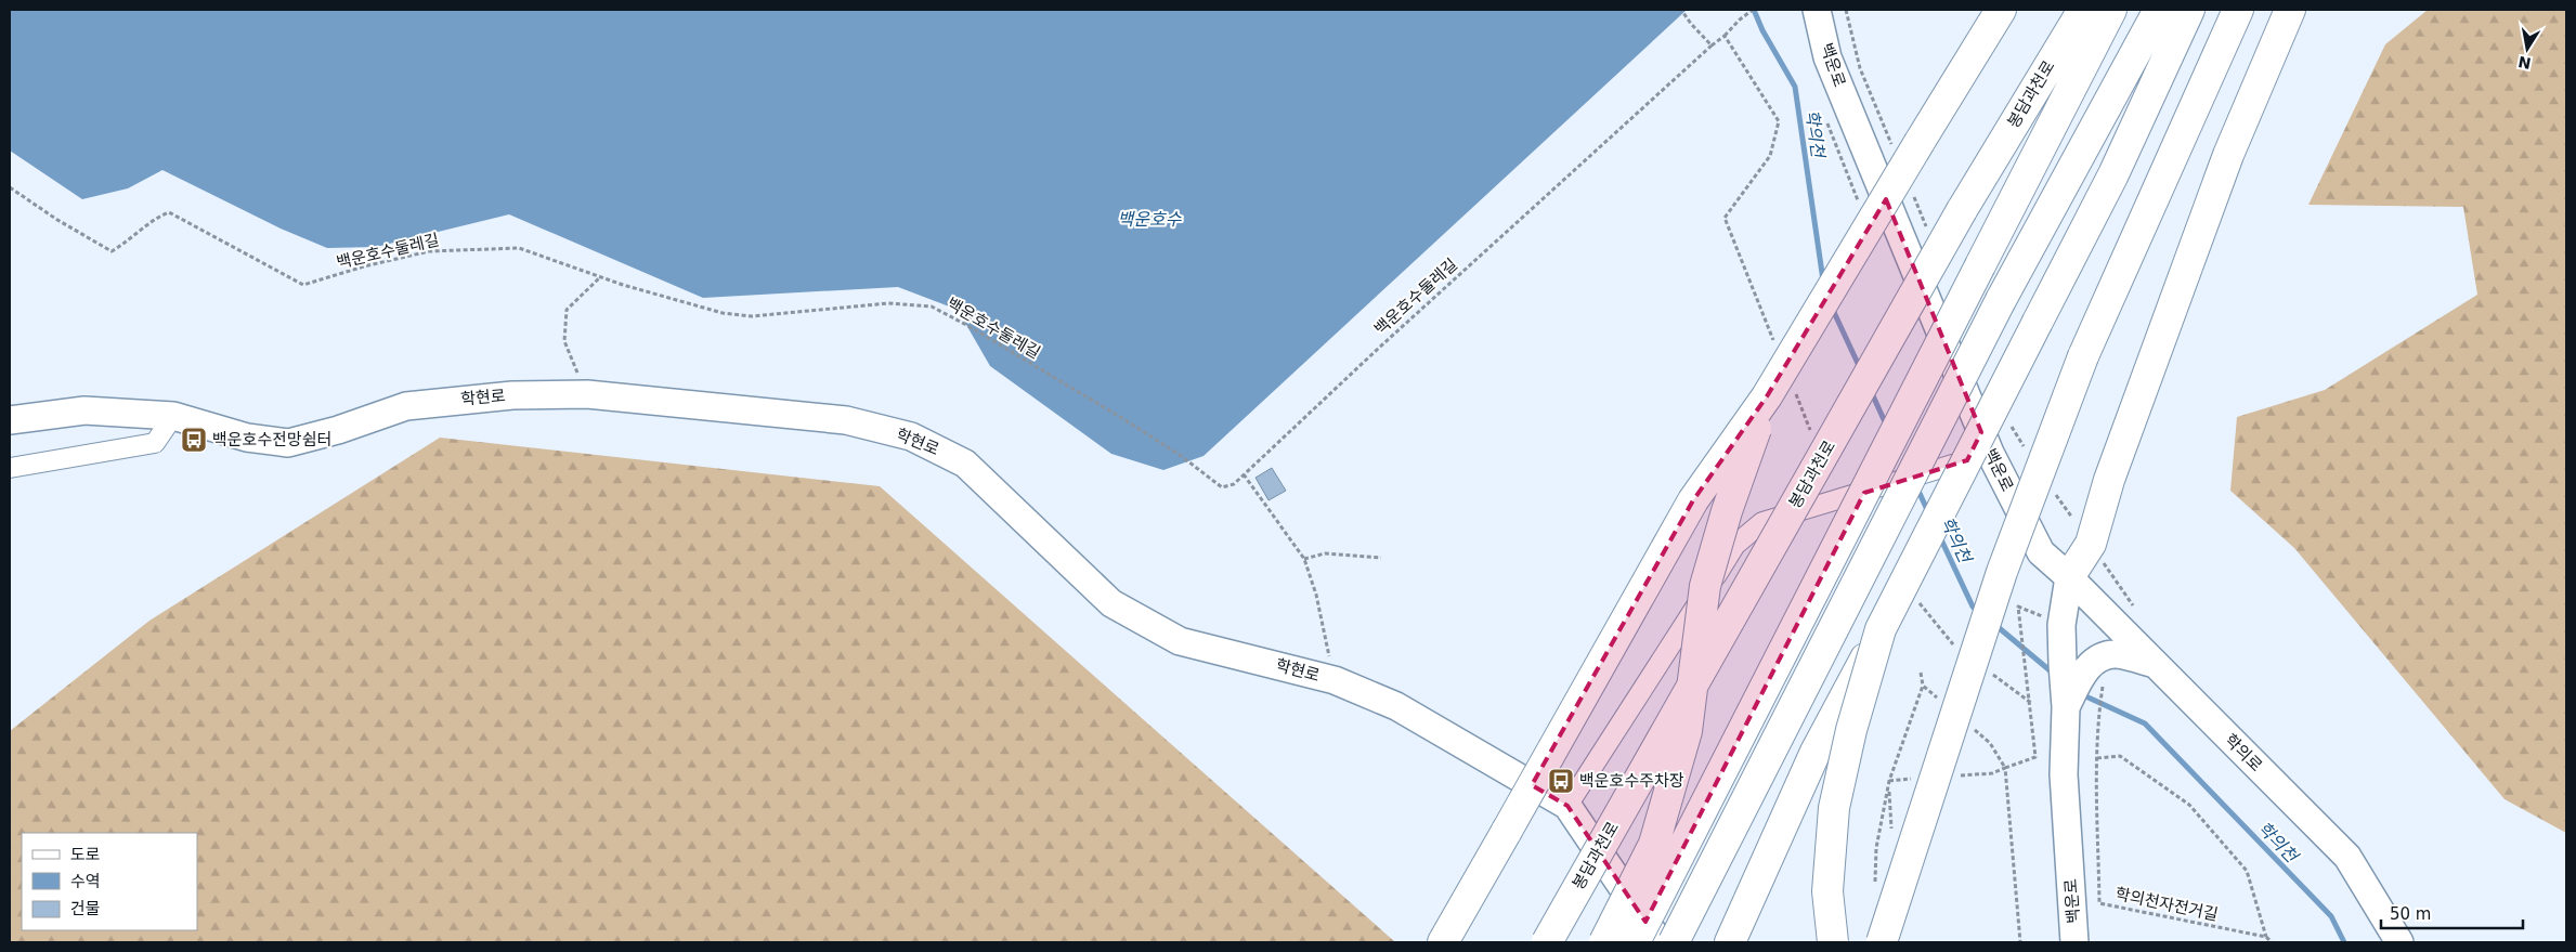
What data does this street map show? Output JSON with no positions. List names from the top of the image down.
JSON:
{
  "streets": {
    "highway": ["봉담과천로"],
    "street": ["백운로", "학현로", "학의로"],
    "path": ["백운호수둘레길", "학의천자전거길"]
  },
  "crossings": [
    ["백운로", "학의로"]
  ],
  "water": ["학의천", "백운호수"],
  "places": {
    "bus stop": ["백운호수전망쉼터", "백운호수주차장"]
  },
  "legend": ["도로", "수역", "건물"],
  "scale_bar": "50 m",
  "north": "bottom"
}
